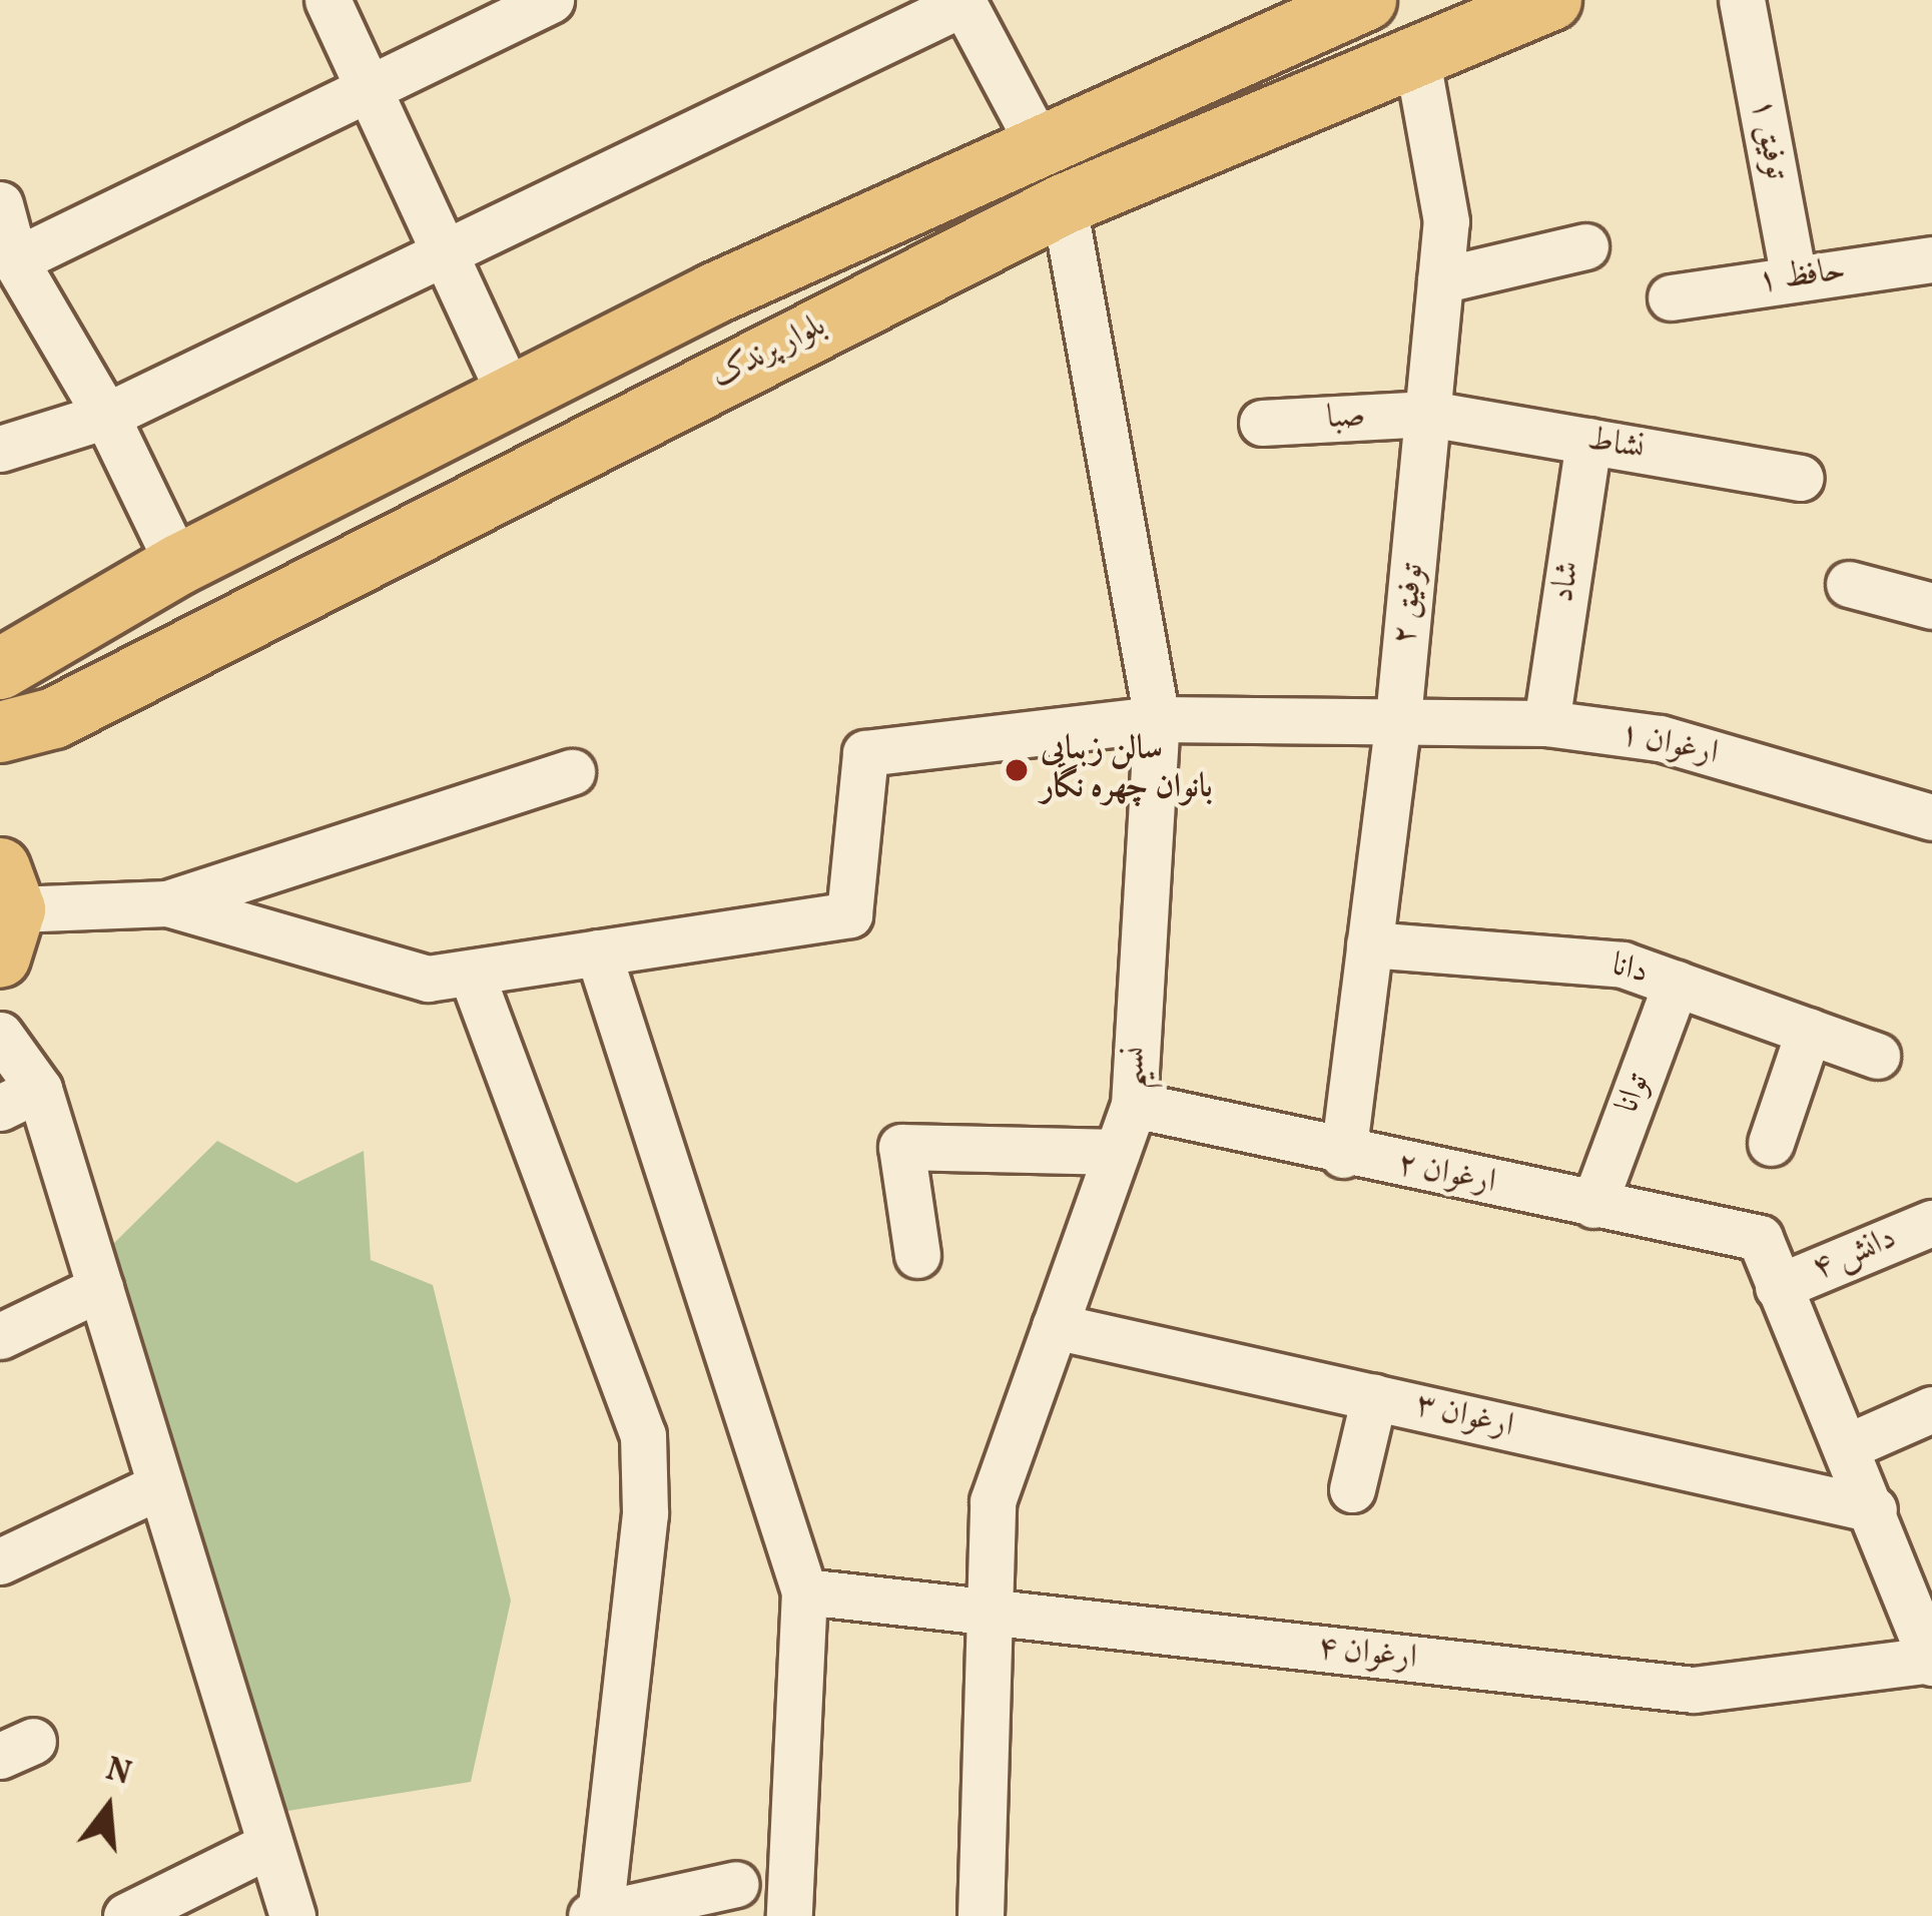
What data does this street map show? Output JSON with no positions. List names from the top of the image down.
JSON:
{
  "streets": {
    "main road": ["بلوار پرندک"],
    "street": [
      "توفیق ۱",
      "حافظ ۱",
      "صبا",
      "نشاط",
      "شاد",
      "توفیق ۲",
      "ارغوان ۱",
      "دانا",
      "نسیم",
      "توانا",
      "ارغوان ۲",
      "دانش ۴",
      "ارغوان ۳",
      "ارغوان ۴"
    ]
  },
  "crossings": [
    ["توفیق ۱", "حافظ ۱"],
    ["بلوار پرندک", "توفیق ۲"],
    ["بلوار پرندک", "نسیم"],
    ["صبا", "نشاط"],
    ["صبا", "توفیق ۲"],
    ["نشاط", "شاد"],
    ["نشاط", "توفیق ۲"],
    ["شاد", "ارغوان ۱"],
    ["توفیق ۲", "ارغوان ۱"],
    ["توفیق ۲", "دانا"],
    ["توفیق ۲", "ارغوان ۲"],
    ["ارغوان ۱", "نسیم"],
    ["دانا", "توانا"],
    ["نسیم", "ارغوان ۲"],
    ["نسیم", "ارغوان ۳"],
    ["نسیم", "ارغوان ۴"],
    ["توانا", "ارغوان ۲"],
    ["ارغوان ۲", "دانش ۴"]
  ],
  "places": ["سالن زیبایی بانوان چهره نگار"],
  "north": "top"
}
